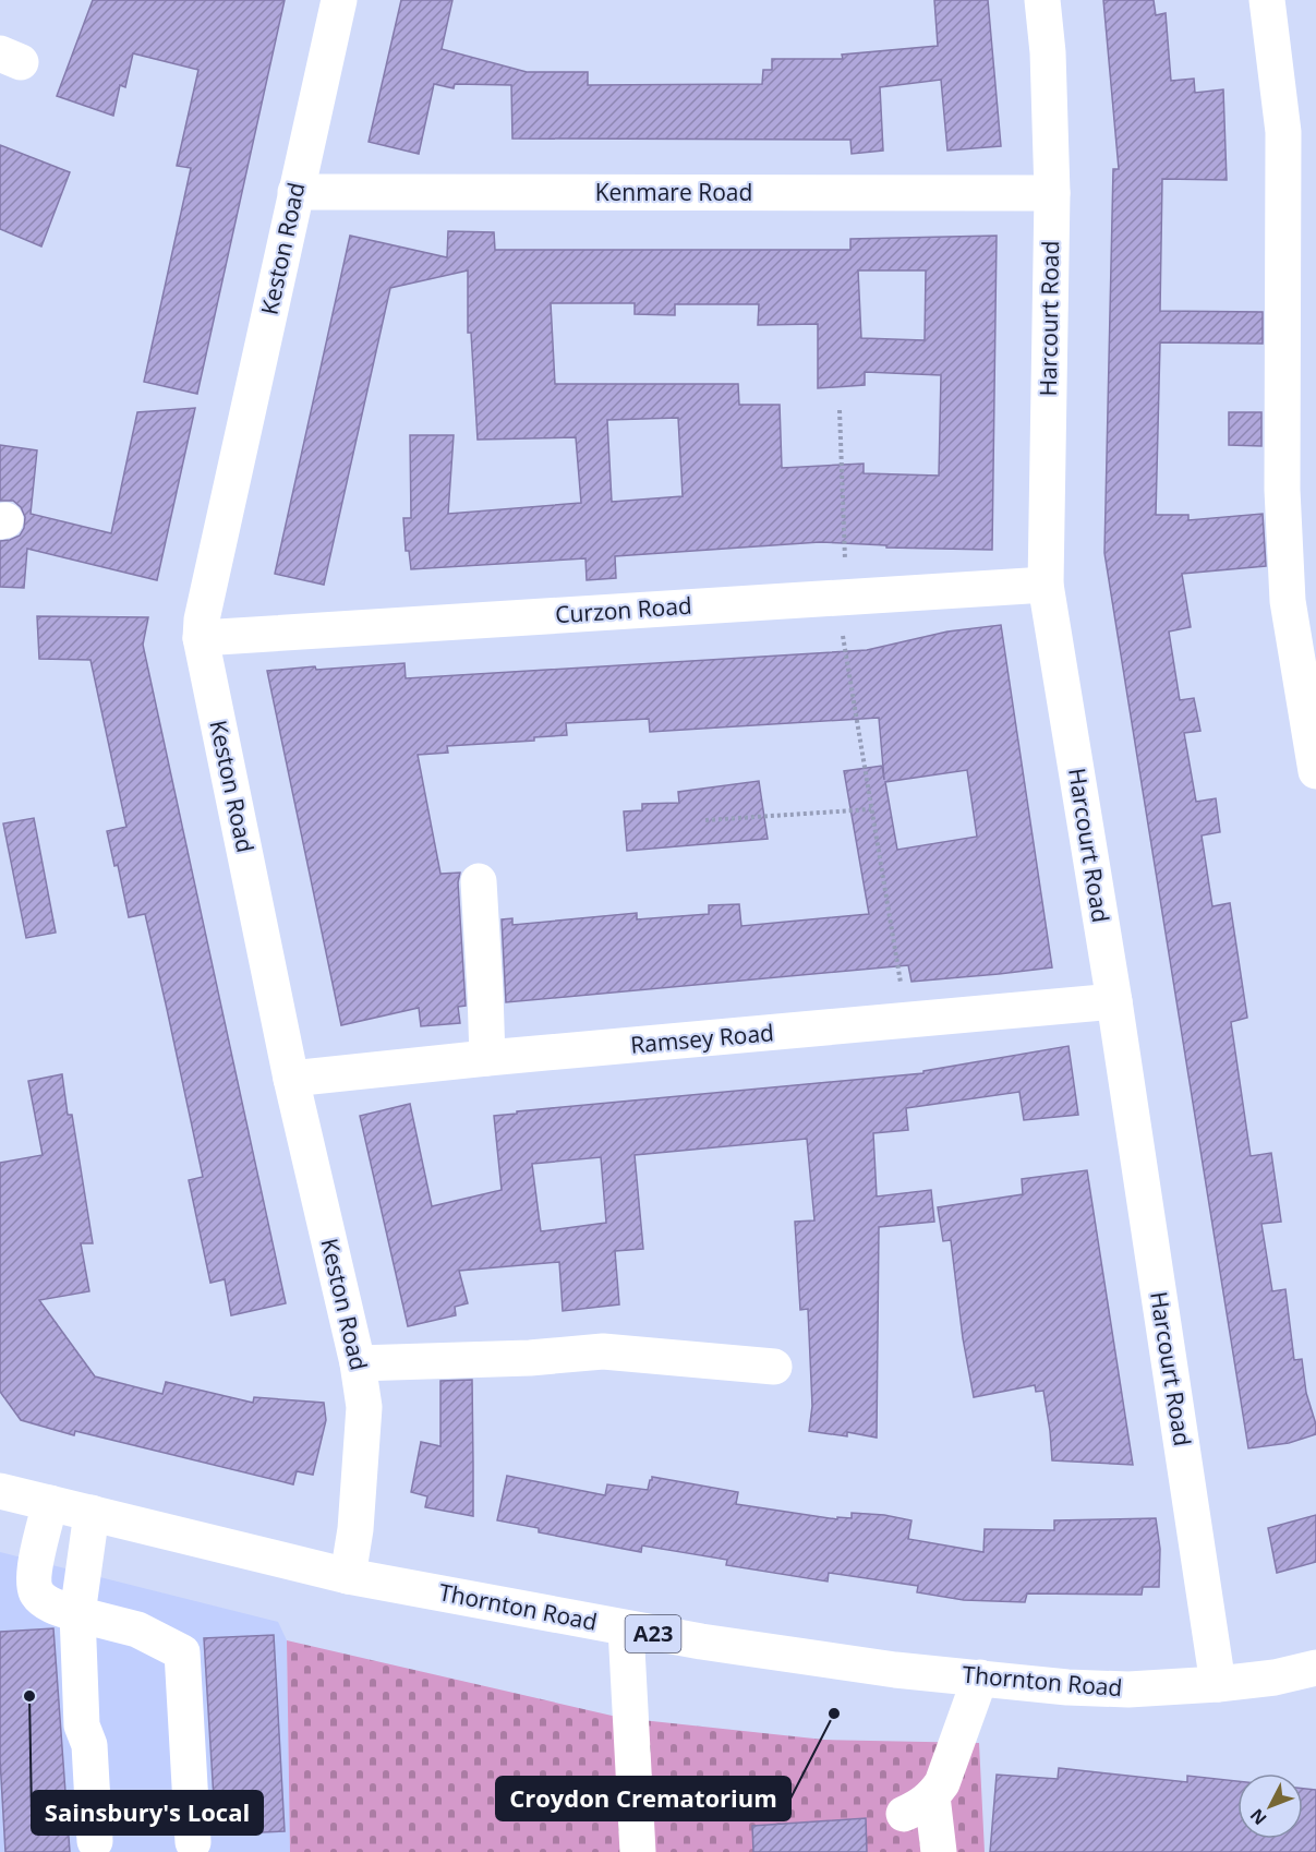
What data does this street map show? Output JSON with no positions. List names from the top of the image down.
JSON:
{
  "streets": {
    "main road": [
      "Kenmare Road",
      "Keston Road",
      "Harcourt Road",
      "Curzon Road",
      "Ramsey Road",
      "Thornton Road",
      "A23"
    ]
  },
  "crossings": [
    ["Kenmare Road", "Keston Road"],
    ["Kenmare Road", "Harcourt Road"],
    ["Keston Road", "Curzon Road"],
    ["Keston Road", "Ramsey Road"],
    ["Keston Road", "Thornton Road"],
    ["Harcourt Road", "Curzon Road"],
    ["Harcourt Road", "Ramsey Road"],
    ["Harcourt Road", "Thornton Road"]
  ],
  "places": ["Sainsbury's Local", "Croydon Crematorium"],
  "north": "bottom left"
}
